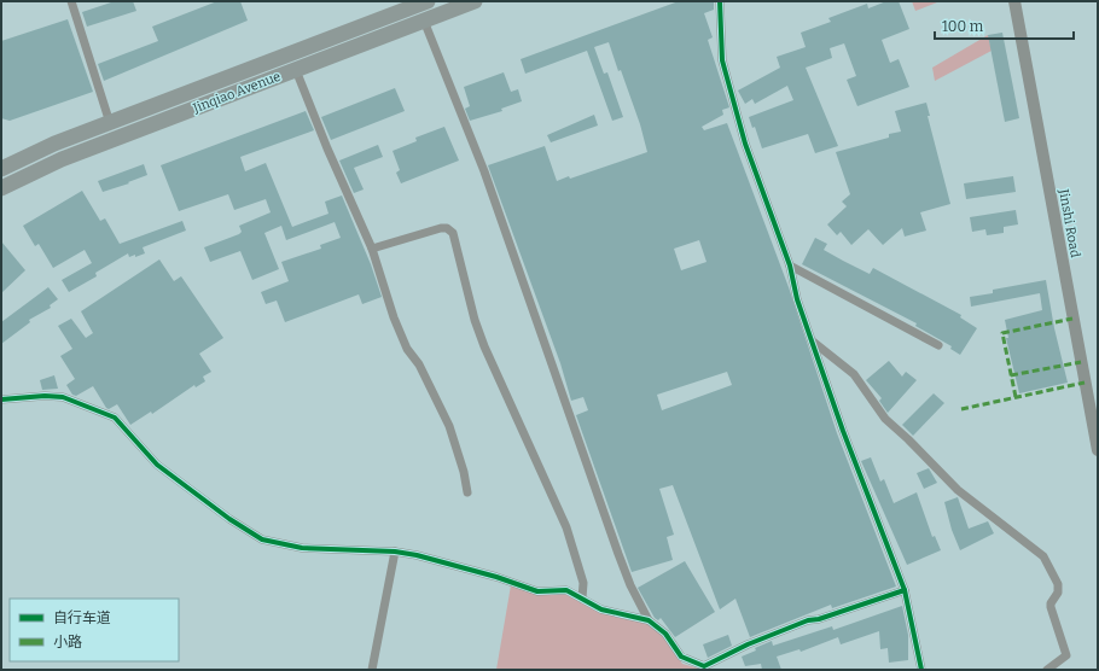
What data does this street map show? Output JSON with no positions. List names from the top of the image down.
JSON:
{
  "streets": {
    "highway": ["Jinqiao Avenue"],
    "main road": ["Jinshi Road"]
  },
  "legend": ["自行车道", "小路"],
  "scale_bar": "100 m"
}
